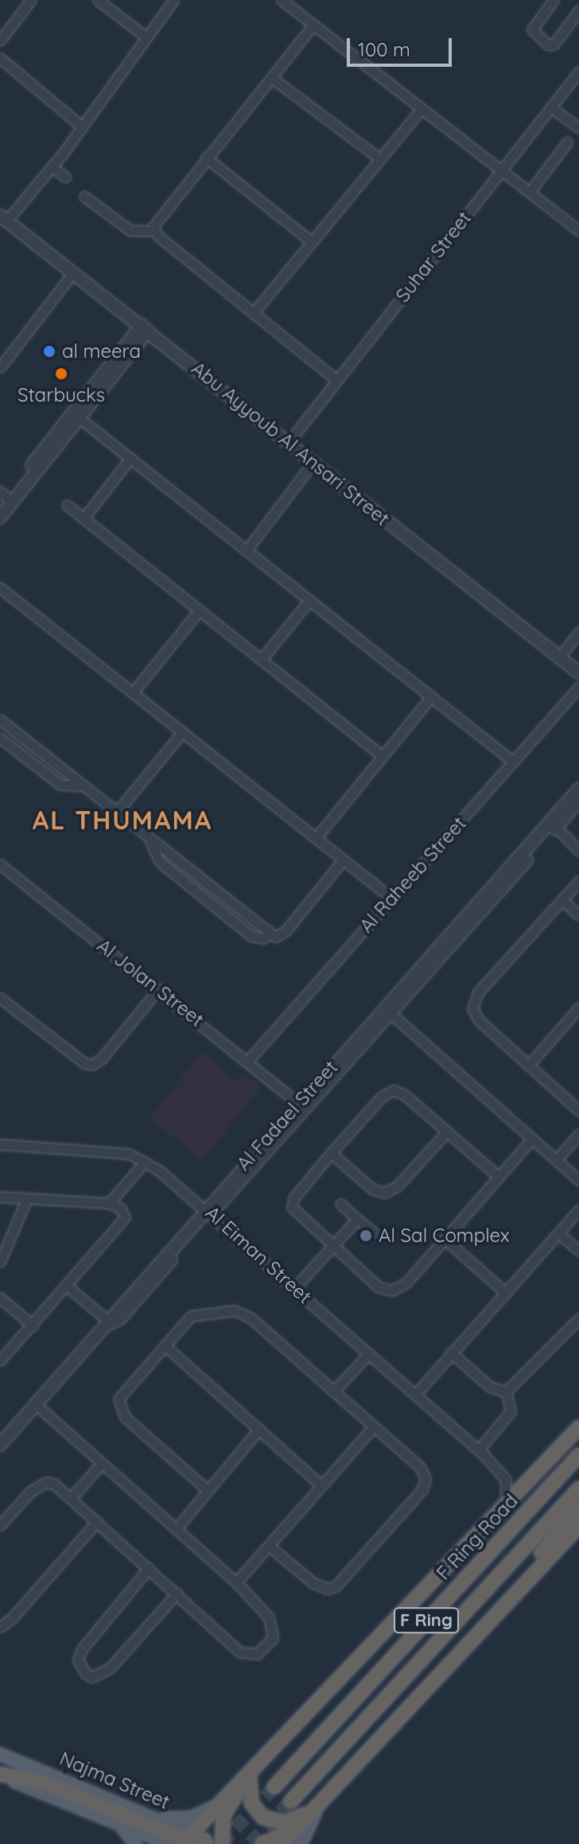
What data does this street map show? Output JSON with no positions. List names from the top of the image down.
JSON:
{
  "streets": {
    "highway": ["F Ring Road", "F Ring"],
    "main road": ["Najma Street"],
    "street": [
      "Suhar Street",
      "Abu Ayyoub Al Ansari Street",
      "Al Raheeb Street",
      "Al Jolan Street",
      "Al Fadael Street",
      "Al Eiman Street"
    ]
  },
  "crossings": [
    ["Suhar Street", "Abu Ayyoub Al Ansari Street"],
    ["Al Raheeb Street", "Al Jolan Street"],
    ["Al Jolan Street", "Al Fadael Street"],
    ["Al Fadael Street", "Al Eiman Street"]
  ],
  "districts": ["AL THUMAMA"],
  "places": ["al meera", "Starbucks", "Al Sal Complex"],
  "scale_bar": "100 m"
}
